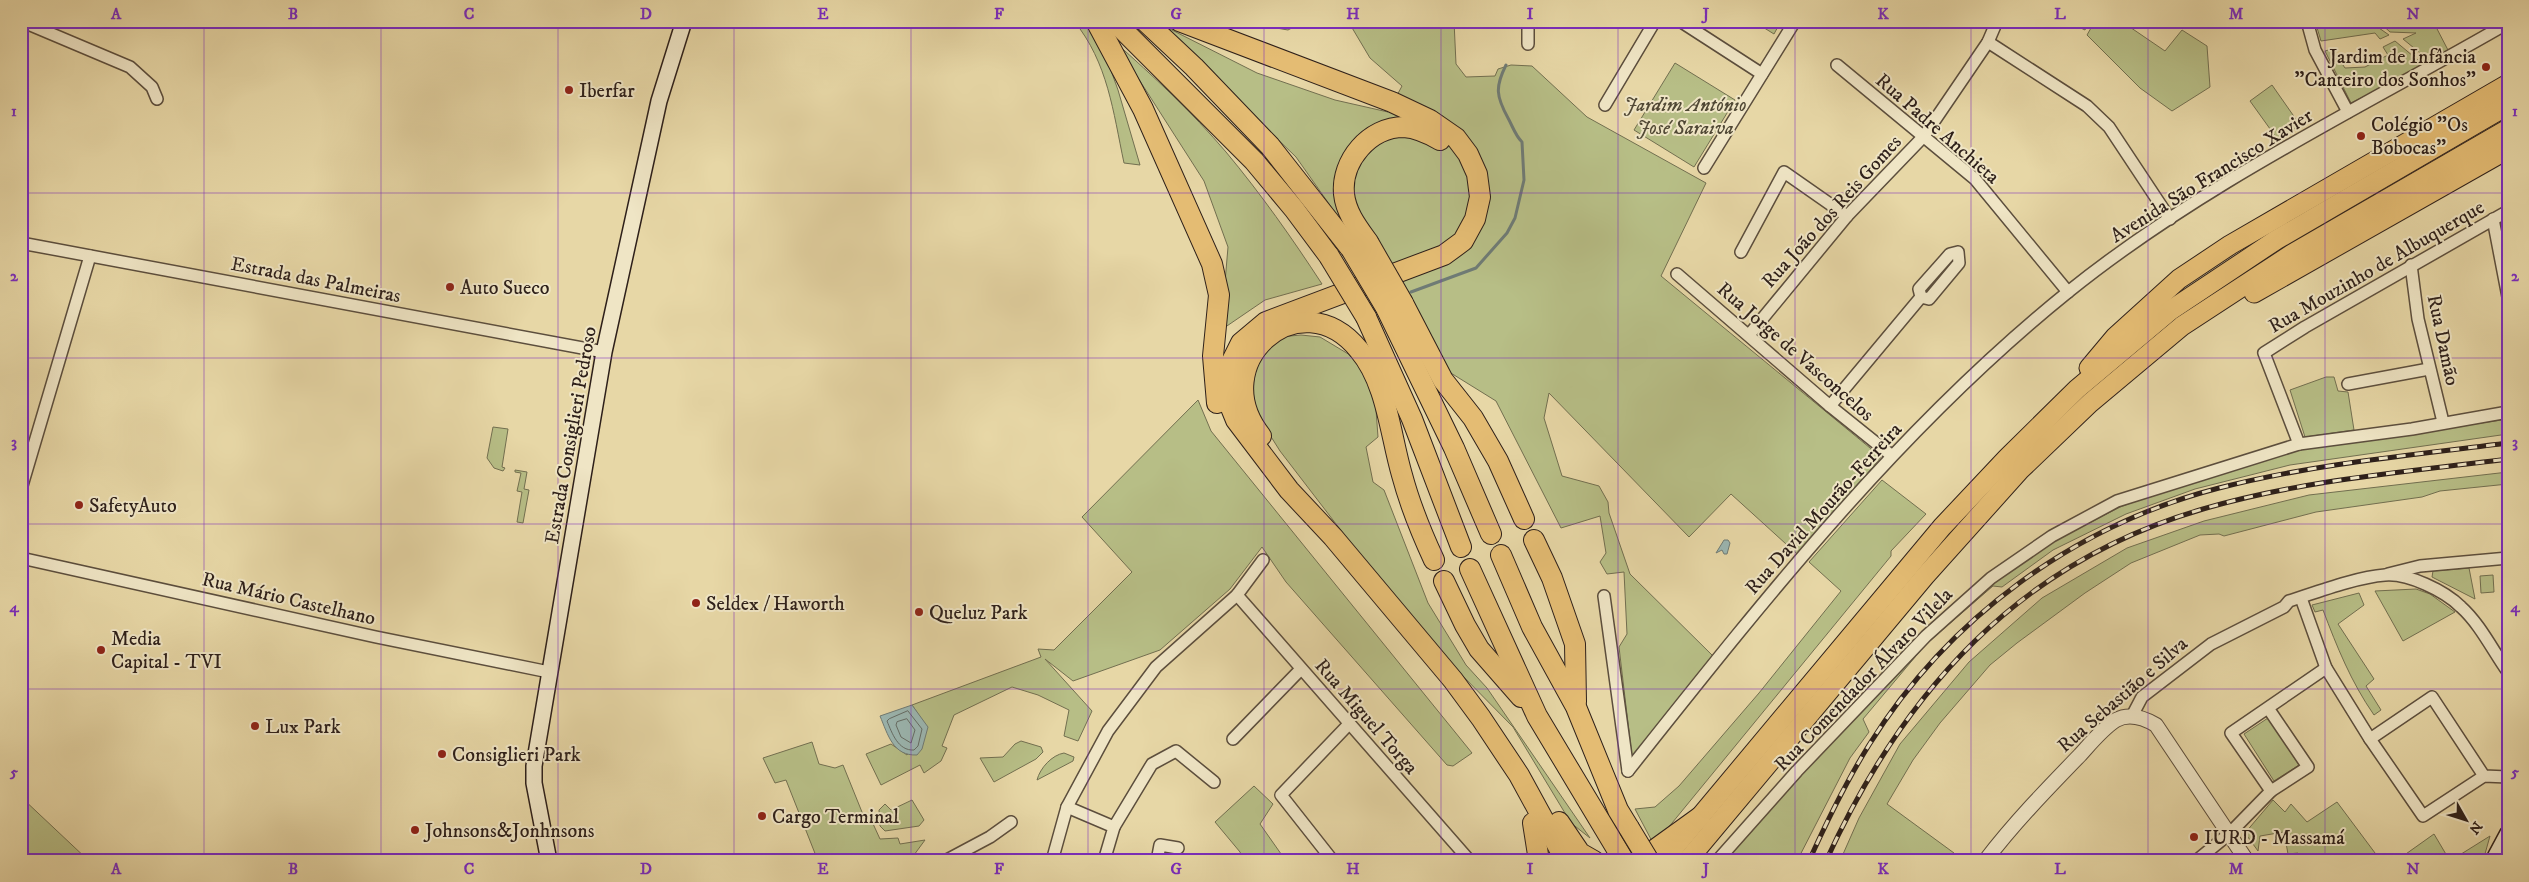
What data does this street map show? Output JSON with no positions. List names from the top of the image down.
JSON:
{
  "streets": {
    "main road": ["Estrada Consiglieri Pedroso"],
    "street": [
      "Rua Padre Anchieta",
      "Avenida São Francisco Xavier",
      "Rua João dos Reis Gomes",
      "Rua Mouzinho de Albuquerque",
      "Estrada das Palmeiras",
      "Rua Damão",
      "Rua Jorge de Vasconcelos",
      "Rua David Mourão-Ferreira",
      "Rua Mário Castelhano",
      "Rua Comendador Álvaro Vilela",
      "Rua Sebastião e Silva",
      "Rua Miguel Torga"
    ]
  },
  "crossings": [
    ["Rua Padre Anchieta", "Avenida São Francisco Xavier"],
    ["Rua Padre Anchieta", "Rua João dos Reis Gomes"],
    ["Rua Padre Anchieta", "Rua David Mourão-Ferreira"],
    ["Avenida São Francisco Xavier", "Rua David Mourão-Ferreira"],
    ["Rua João dos Reis Gomes", "Rua Jorge de Vasconcelos"],
    ["Rua Mouzinho de Albuquerque", "Rua Damão"],
    ["Rua Mouzinho de Albuquerque", "Rua Comendador Álvaro Vilela"],
    ["Estrada das Palmeiras", "Estrada Consiglieri Pedroso"],
    ["Rua Damão", "Rua Comendador Álvaro Vilela"],
    ["Rua Jorge de Vasconcelos", "Rua David Mourão-Ferreira"],
    ["Estrada Consiglieri Pedroso", "Rua Mário Castelhano"]
  ],
  "parks": ["Jardim António José Saraiva"],
  "places": [
    "Jardim de Infância \"Canteiro dos Sonhos\"",
    "Iberfar",
    "Colégio \"Os Bobocas\"",
    "Auto Sueco",
    "SafetyAuto",
    "Seldex / Haworth",
    "Queluz Park",
    "Media Capital - TVI",
    "Lux Park",
    "Consiglieri Park",
    "Cargo Terminal",
    "Johnsons&Jonhnsons",
    "IURD - Massamá"
  ],
  "north": "bottom right",
  "grid": {
    "columns": [
      "A",
      "B",
      "C",
      "D",
      "E",
      "F",
      "G",
      "H",
      "I",
      "J",
      "K",
      "L",
      "M",
      "N"
    ],
    "rows": [
      "1",
      "2",
      "3",
      "4",
      "5"
    ]
  }
}
